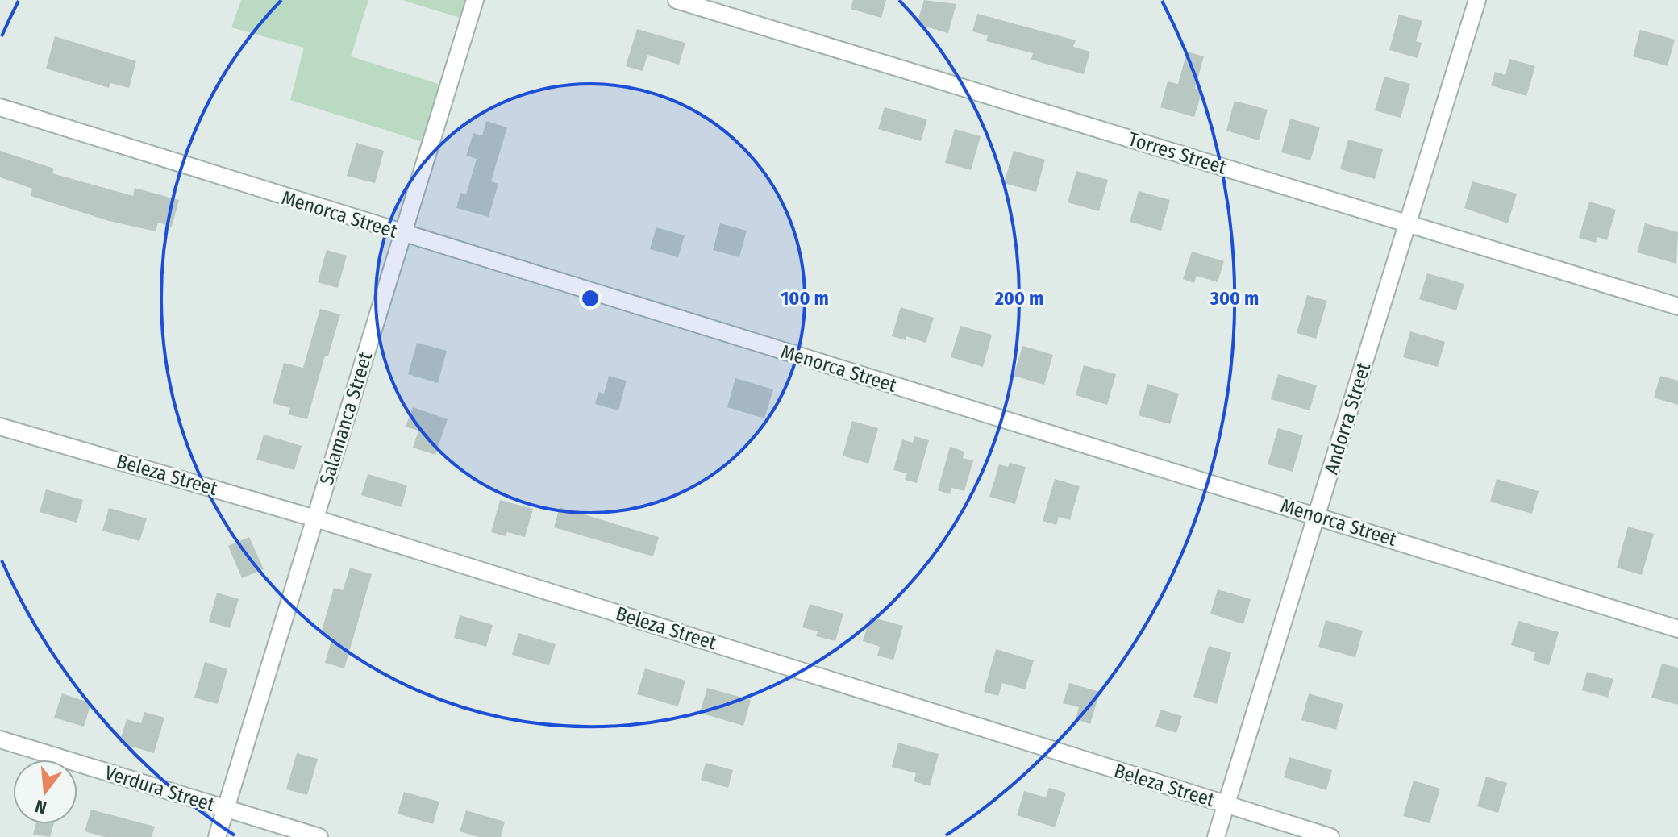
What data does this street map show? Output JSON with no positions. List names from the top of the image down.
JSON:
{
  "streets": {
    "street": [
      "Torres Street",
      "Menorca Street",
      "Salamanca Street",
      "Andorra Street",
      "Beleza Street",
      "Verdura Street"
    ]
  },
  "crossings": [
    ["Torres Street", "Andorra Street"],
    ["Menorca Street", "Salamanca Street"],
    ["Menorca Street", "Andorra Street"],
    ["Salamanca Street", "Beleza Street"],
    ["Salamanca Street", "Verdura Street"],
    ["Andorra Street", "Beleza Street"]
  ],
  "north": "bottom",
  "rings": ["100 m", "200 m", "300 m"]
}
